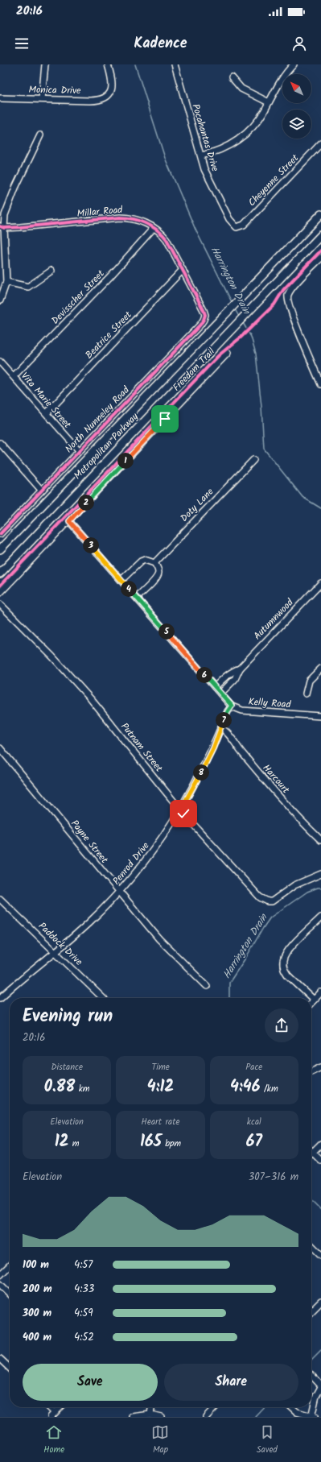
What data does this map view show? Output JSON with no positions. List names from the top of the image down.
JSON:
{
  "streets": {
    "main road": ["Metropolitan Parkway"],
    "street": [
      "Monica Drive",
      "Pocahantas Drive",
      "Cheyenne Street",
      "Millar Road",
      "Devisscher Street",
      "Beatrice Street",
      "Vita Marie Street",
      "North Nunneley Road",
      "Doty Lane",
      "Autumnwood",
      "Kelly Road",
      "Putnam Street",
      "Harcourt",
      "Payne Street",
      "Penrod Drive",
      "Paddock Drive"
    ],
    "cycle path": ["Freedom Trail"]
  },
  "crossings": [
    ["Pocahantas Drive", "Cheyenne Street"],
    ["Millar Road", "Devisscher Street"],
    ["Millar Road", "Beatrice Street"],
    ["Millar Road", "North Nunneley Road"],
    ["Devisscher Street", "Vita Marie Street"],
    ["Beatrice Street", "Vita Marie Street"],
    ["Vita Marie Street", "North Nunneley Road"],
    ["Autumnwood", "Kelly Road"],
    ["Kelly Road", "Penrod Drive"],
    ["Putnam Street", "Penrod Drive"],
    ["Harcourt", "Penrod Drive"],
    ["Payne Street", "Penrod Drive"],
    ["Penrod Drive", "Paddock Drive"]
  ],
  "water": ["Harrington Drain"],
  "north": "top left",
  "page": {
    "status": "20:16",
    "header": "Kadence",
    "pins": [
      "1",
      "2",
      "3",
      "4",
      "5",
      "6",
      "7",
      "8"
    ],
    "heading": ["Evening run", "20:16"],
    "stats": [
      ["Distance", "0.88 km"],
      ["Time", "4:12"],
      ["Pace", "4:46 /km"],
      ["Elevation", "12 m"],
      ["Heart rate", "165 bpm"],
      ["kcal", "67"]
    ],
    "chart": ["Elevation", "307–316 m"],
    "list": [
      {
        "name": "100 m",
        "note": "4:57"
      },
      {
        "name": "200 m",
        "note": "4:33"
      },
      {
        "name": "300 m",
        "note": "4:59"
      },
      {
        "name": "400 m",
        "note": "4:52"
      }
    ],
    "buttons": ["Save", "Share"],
    "tabs": ["Home", "Map", "Saved"]
  }
}
